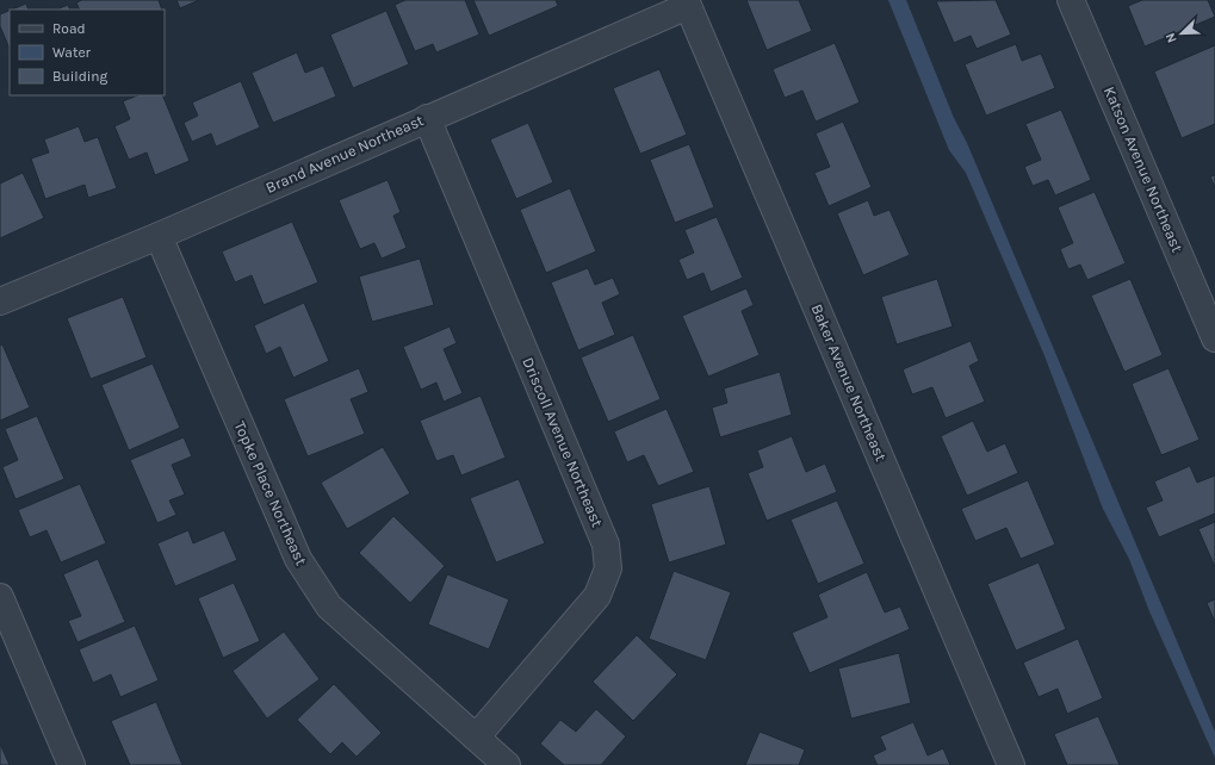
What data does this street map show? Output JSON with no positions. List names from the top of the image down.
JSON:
{
  "streets": {
    "street": [
      "Brand Avenue Northeast",
      "Katson Avenue Northeast",
      "Baker Avenue Northeast",
      "Driscoll Avenue Northeast",
      "Topke Place Northeast"
    ]
  },
  "crossings": [
    ["Brand Avenue Northeast", "Baker Avenue Northeast"],
    ["Brand Avenue Northeast", "Driscoll Avenue Northeast"],
    ["Brand Avenue Northeast", "Topke Place Northeast"],
    ["Driscoll Avenue Northeast", "Topke Place Northeast"]
  ],
  "legend": ["Road", "Water", "Building"],
  "north": "bottom left"
}
